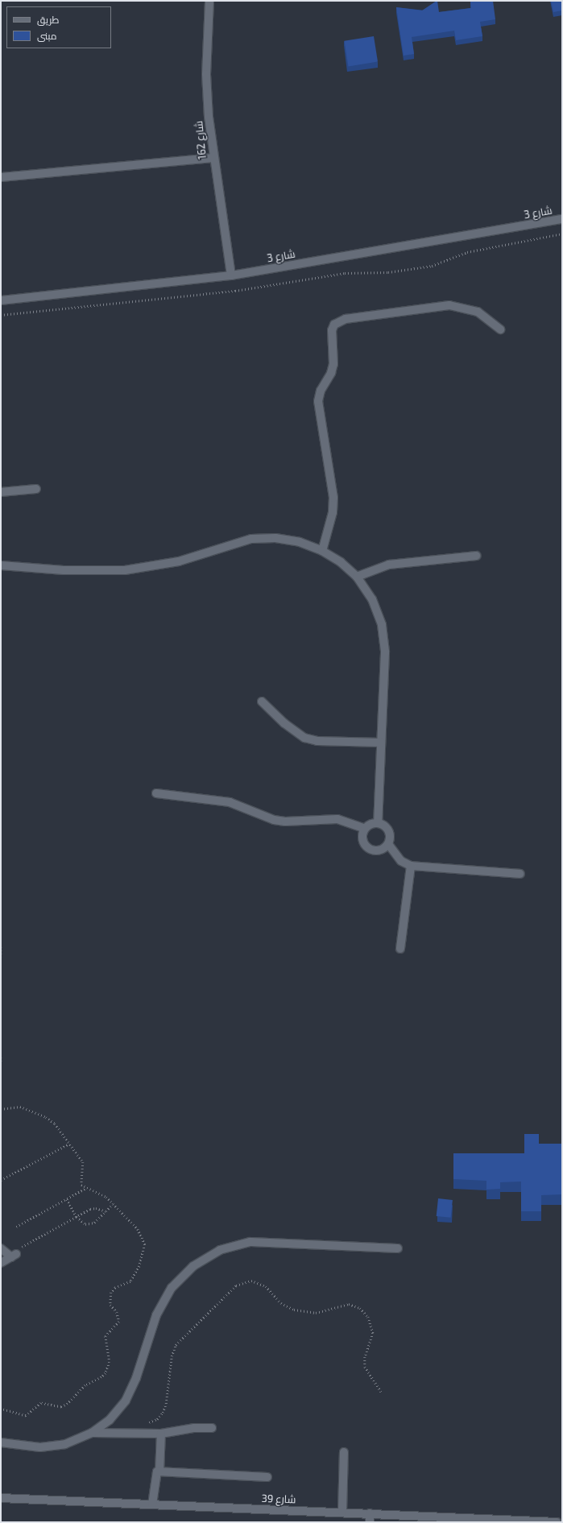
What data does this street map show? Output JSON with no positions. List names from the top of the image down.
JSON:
{
  "streets": {
    "street": ["شارع 162", "شارع 3", "شارع 39"]
  },
  "crossings": [
    ["شارع 162", "شارع 3"]
  ],
  "legend": ["طريق", "مبنى"]
}
